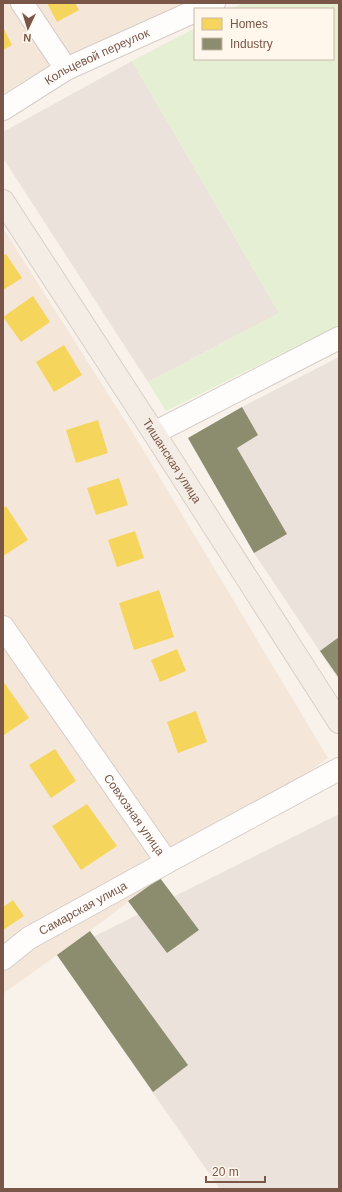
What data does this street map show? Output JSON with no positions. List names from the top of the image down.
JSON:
{
  "streets": {
    "main road": ["Тишанская улица"],
    "street": ["Кольцевой переулок", "Совхозная улица", "Самарская улица"]
  },
  "crossings": [
    ["Совхозная улица", "Самарская улица"]
  ],
  "legend": ["Homes", "Industry"],
  "scale_bar": "20 m",
  "north": "bottom"
}
